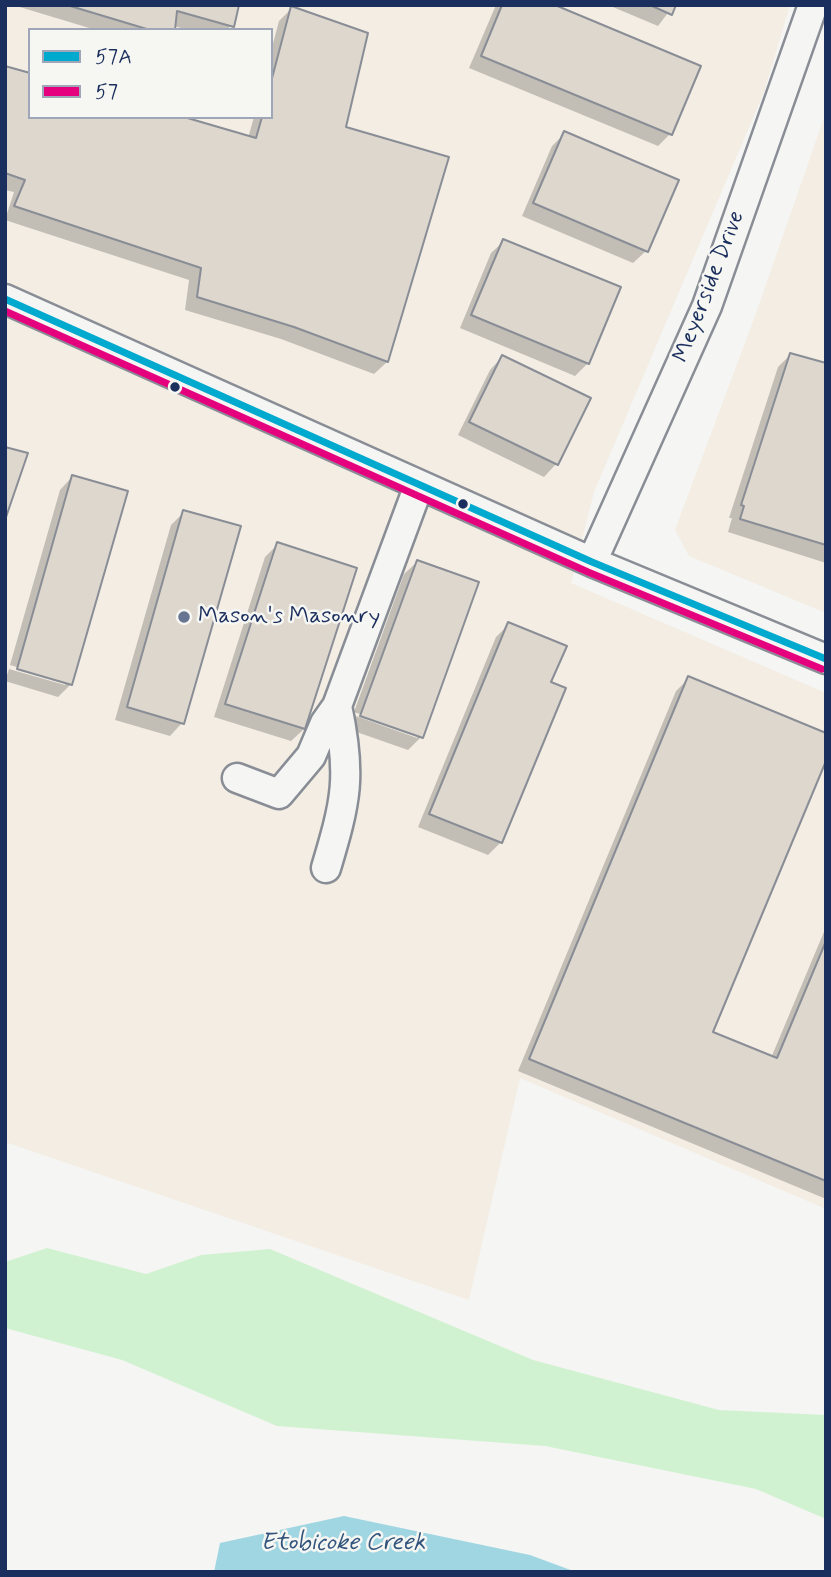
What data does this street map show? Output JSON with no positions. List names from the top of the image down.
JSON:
{
  "streets": {
    "street": ["Meyerside Drive"]
  },
  "water": ["Etobicoke Creek"],
  "places": ["Mason's Masonry"],
  "lines": ["transit line 57A", "transit line 57"],
  "legend": ["57A", "57"]
}
